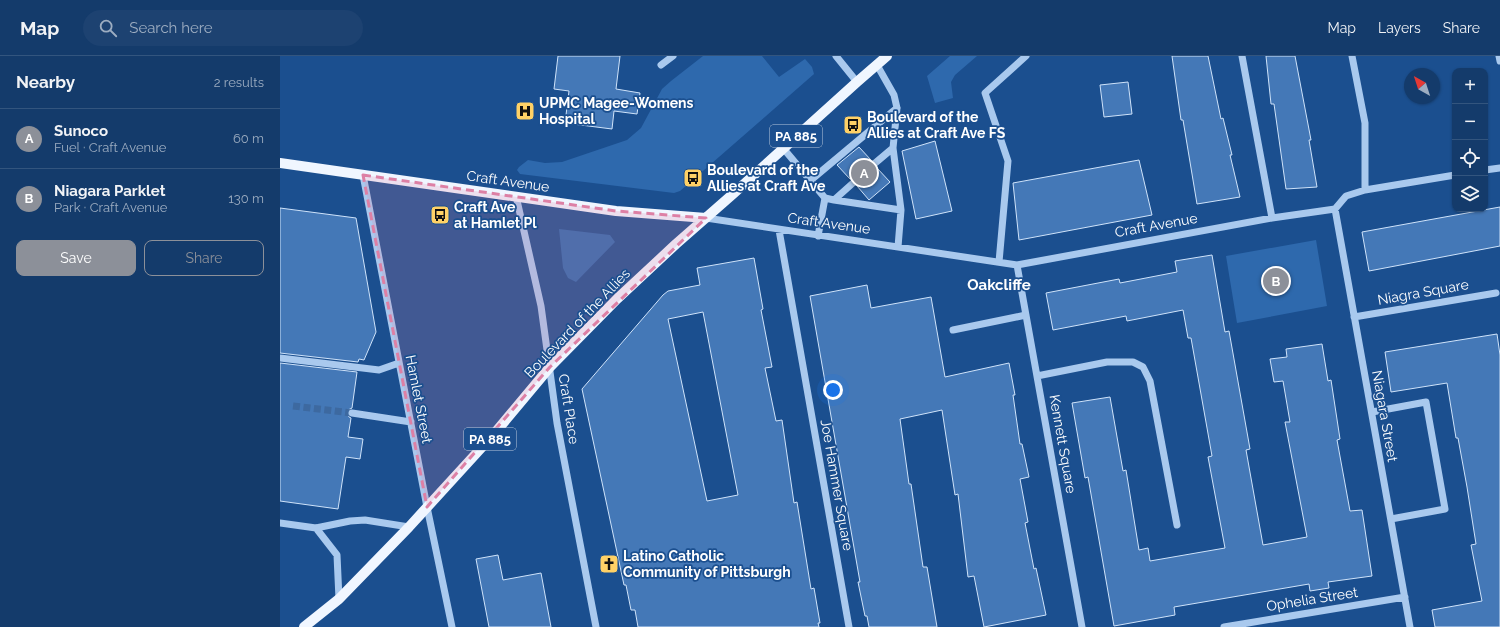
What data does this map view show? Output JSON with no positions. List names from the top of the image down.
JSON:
{
  "streets": {
    "main road": ["PA 885", "Craft Avenue", "Boulevard of the Allies"],
    "street": [
      "Niagra Square",
      "Hamlet Street",
      "Craft Place",
      "Niagara Street",
      "Kennett Square",
      "Joe Hammer Square",
      "Ophelia Street"
    ]
  },
  "crossings": [
    ["Craft Avenue", "Boulevard of the Allies"],
    ["Craft Avenue", "Hamlet Street"],
    ["Craft Avenue", "Craft Place"],
    ["Craft Avenue", "Niagara Street"],
    ["Craft Avenue", "Kennett Square"],
    ["Craft Avenue", "Joe Hammer Square"],
    ["Niagra Square", "Niagara Street"],
    ["Boulevard of the Allies", "Hamlet Street"],
    ["Boulevard of the Allies", "Craft Place"],
    ["Niagara Street", "Ophelia Street"]
  ],
  "districts": ["Oakcliffe"],
  "places": {
    "hospital": ["UPMC Magee-Womens Hospital"],
    "bus stop": ["Boulevard of the Allies at Craft Ave FS", "Boulevard of the Allies at Craft Ave", "Craft Ave at Hamlet Pl"],
    "church": ["Latino Catholic Community of Pittsburgh"]
  },
  "north": "top left",
  "page": {
    "header": "Map",
    "search": "Search here",
    "nav": ["Map", "Layers", "Share"],
    "heading": ["Nearby", "2 results"],
    "map_buttons": ["+", "−"],
    "list": [
      {
        "mark": "A",
        "name": "Sunoco",
        "note": "Fuel · Craft Avenue",
        "value": "60 m"
      },
      {
        "mark": "B",
        "name": "Niagara Parklet",
        "note": "Park · Craft Avenue",
        "value": "130 m"
      }
    ],
    "pins": ["A", "B"],
    "buttons": ["Save", "Share"]
  }
}
